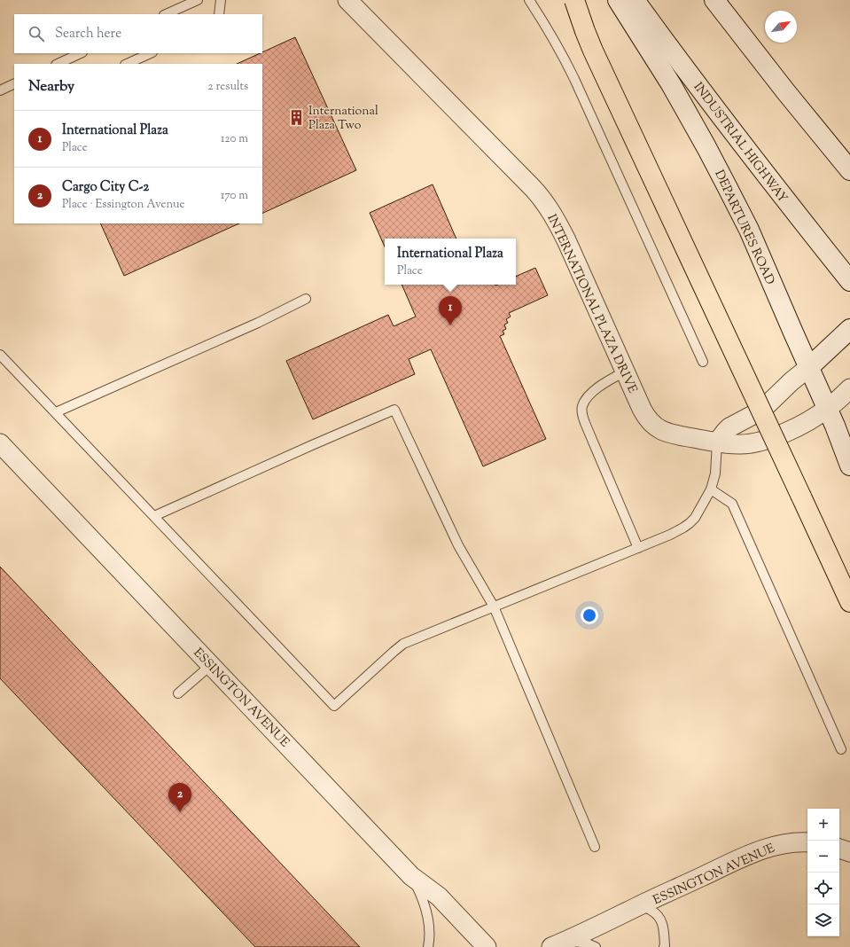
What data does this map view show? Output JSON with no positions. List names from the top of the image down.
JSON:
{
  "streets": {
    "street": [
      "INDUSTRIAL HIGHWAY",
      "DEPARTURES ROAD",
      "INTERNATIONAL PLAZA DRIVE",
      "ESSINGTON AVENUE"
    ]
  },
  "crossings": [
    ["DEPARTURES ROAD", "INTERNATIONAL PLAZA DRIVE"]
  ],
  "places": {
    "building": ["International Plaza Two"]
  },
  "north": "top right",
  "page": {
    "search": "Search here",
    "heading": ["Nearby", "2 results"],
    "list": [
      {
        "mark": "1",
        "name": "International Plaza",
        "note": "Place",
        "value": "120 m"
      },
      {
        "mark": "2",
        "name": "Cargo City C-2",
        "note": "Place · Essington Avenue",
        "value": "170 m"
      }
    ],
    "popup": ["International Plaza", "Place"],
    "pins": ["1", "2"],
    "map_buttons": ["+", "−"]
  }
}
